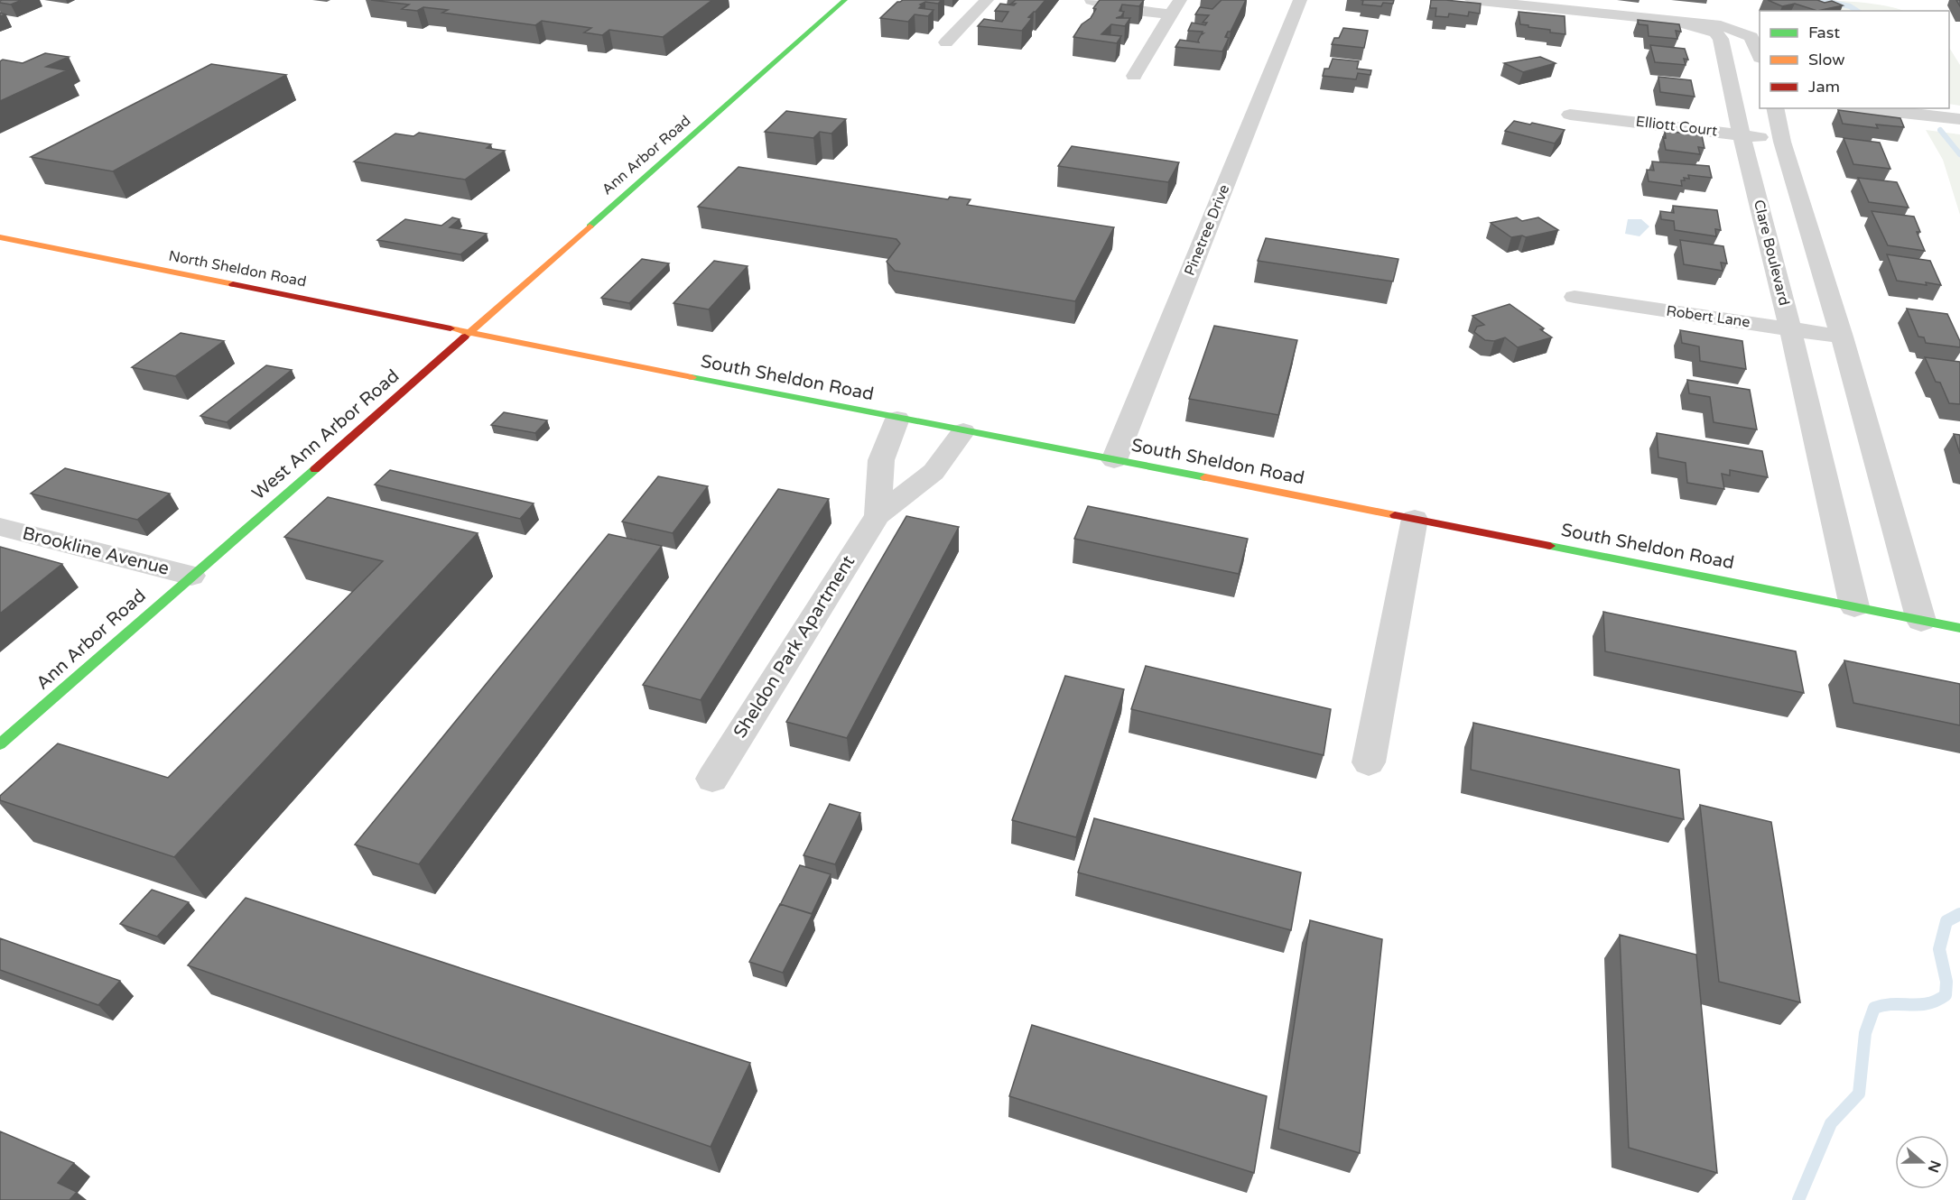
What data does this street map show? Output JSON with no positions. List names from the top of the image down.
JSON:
{
  "streets": {
    "main road": [
      "Ann Arbor Road",
      "North Sheldon Road",
      "South Sheldon Road",
      "West Ann Arbor Road"
    ],
    "street": [
      "Elliott Court",
      "Pinetree Drive",
      "Clare Boulevard",
      "Robert Lane",
      "Brookline Avenue",
      "Sheldon Park Apartment"
    ]
  },
  "crossings": [
    ["Elliott Court", "Clare Boulevard"],
    ["Ann Arbor Road", "North Sheldon Road"],
    ["Ann Arbor Road", "South Sheldon Road"],
    ["Ann Arbor Road", "West Ann Arbor Road"],
    ["Ann Arbor Road", "Brookline Avenue"],
    ["Pinetree Drive", "South Sheldon Road"],
    ["Clare Boulevard", "Robert Lane"],
    ["Clare Boulevard", "South Sheldon Road"],
    ["North Sheldon Road", "South Sheldon Road"],
    ["North Sheldon Road", "West Ann Arbor Road"],
    ["South Sheldon Road", "West Ann Arbor Road"],
    ["South Sheldon Road", "Sheldon Park Apartment"],
    ["West Ann Arbor Road", "Brookline Avenue"]
  ],
  "legend": ["Fast", "Slow", "Jam"],
  "north": "right"
}
